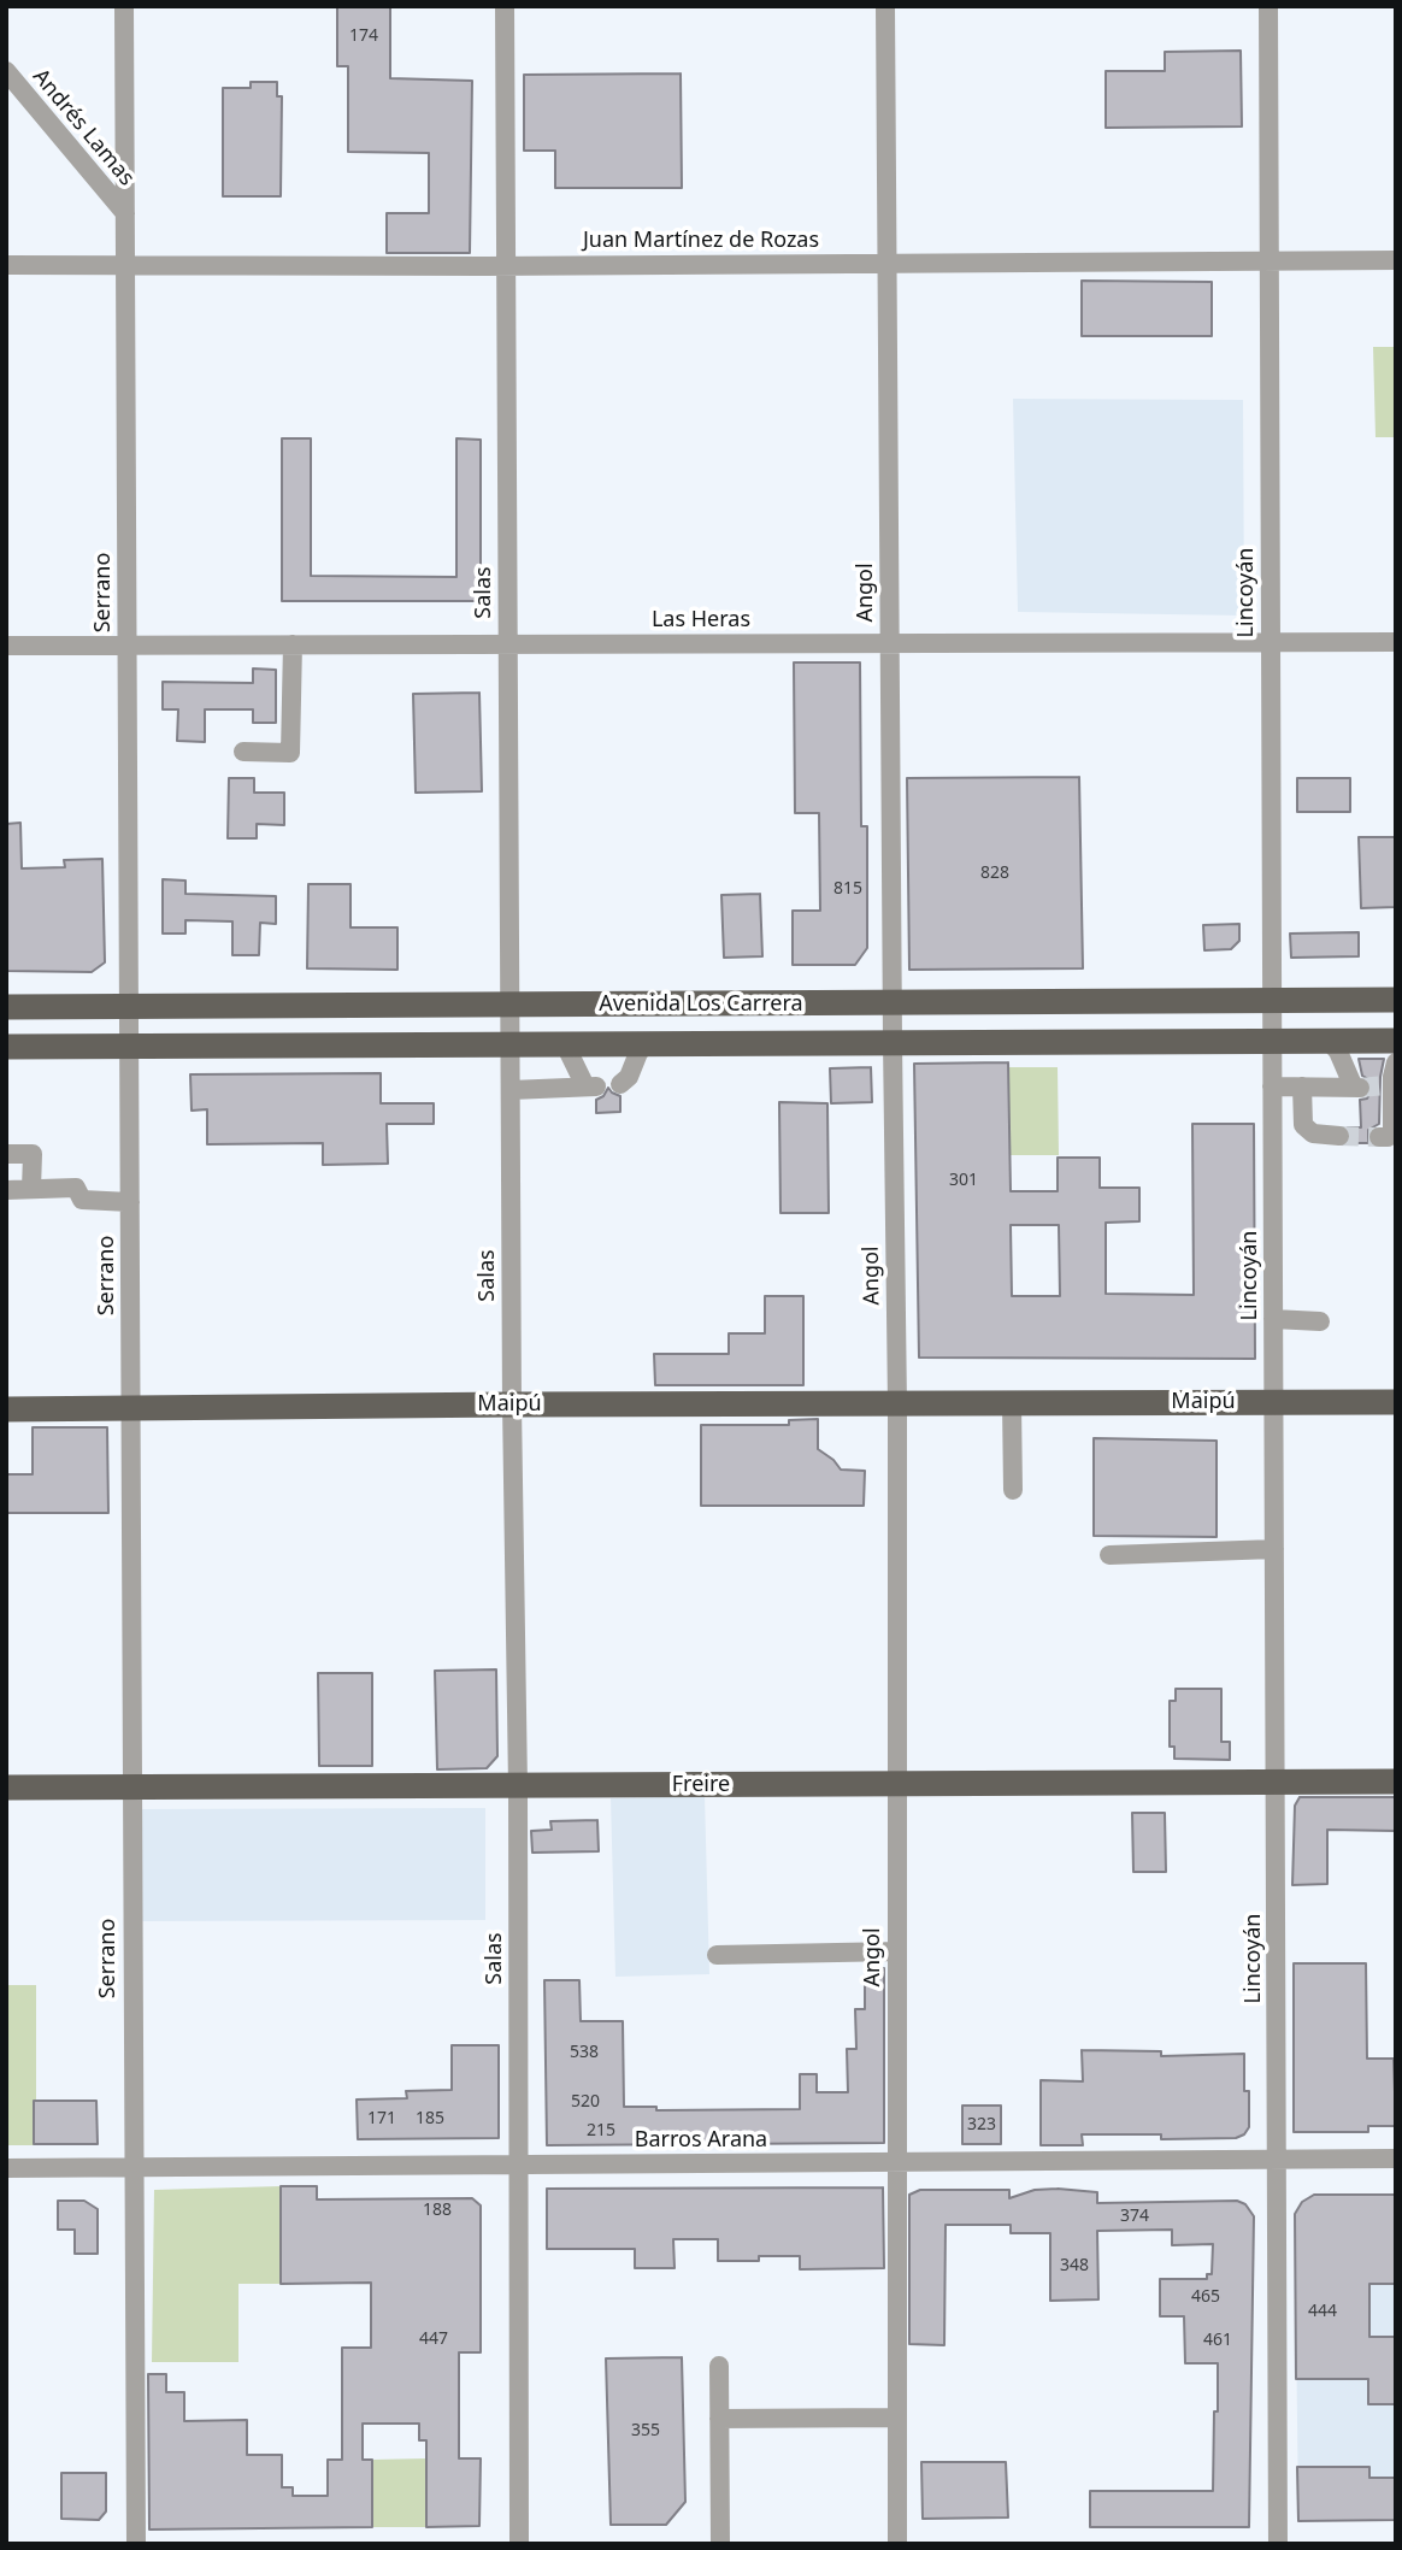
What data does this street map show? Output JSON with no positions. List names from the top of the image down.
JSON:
{
  "streets": {
    "main road": ["Avenida Los Carrera", "Maipú", "Freire"],
    "street": [
      "Andrés Lamas",
      "Juan Martínez de Rozas",
      "Serrano",
      "Salas",
      "Angol",
      "Lincoyán",
      "Las Heras",
      "Barros Arana"
    ]
  },
  "crossings": [
    ["Andrés Lamas", "Serrano"],
    ["Juan Martínez de Rozas", "Serrano"],
    ["Juan Martínez de Rozas", "Salas"],
    ["Juan Martínez de Rozas", "Angol"],
    ["Juan Martínez de Rozas", "Lincoyán"],
    ["Serrano", "Las Heras"],
    ["Serrano", "Avenida Los Carrera"],
    ["Serrano", "Maipú"],
    ["Serrano", "Freire"],
    ["Serrano", "Barros Arana"],
    ["Salas", "Las Heras"],
    ["Salas", "Avenida Los Carrera"],
    ["Salas", "Maipú"],
    ["Salas", "Freire"],
    ["Salas", "Barros Arana"],
    ["Angol", "Las Heras"],
    ["Angol", "Avenida Los Carrera"],
    ["Angol", "Maipú"],
    ["Angol", "Freire"],
    ["Angol", "Barros Arana"],
    ["Lincoyán", "Las Heras"],
    ["Lincoyán", "Avenida Los Carrera"],
    ["Lincoyán", "Maipú"],
    ["Lincoyán", "Freire"],
    ["Lincoyán", "Barros Arana"]
  ],
  "house_numbers": [
    "174",
    "828",
    "815",
    "301",
    "538",
    "520",
    "171",
    "185",
    "323",
    "215",
    "188",
    "374",
    "348",
    "465",
    "444",
    "447",
    "461",
    "355"
  ]
}
